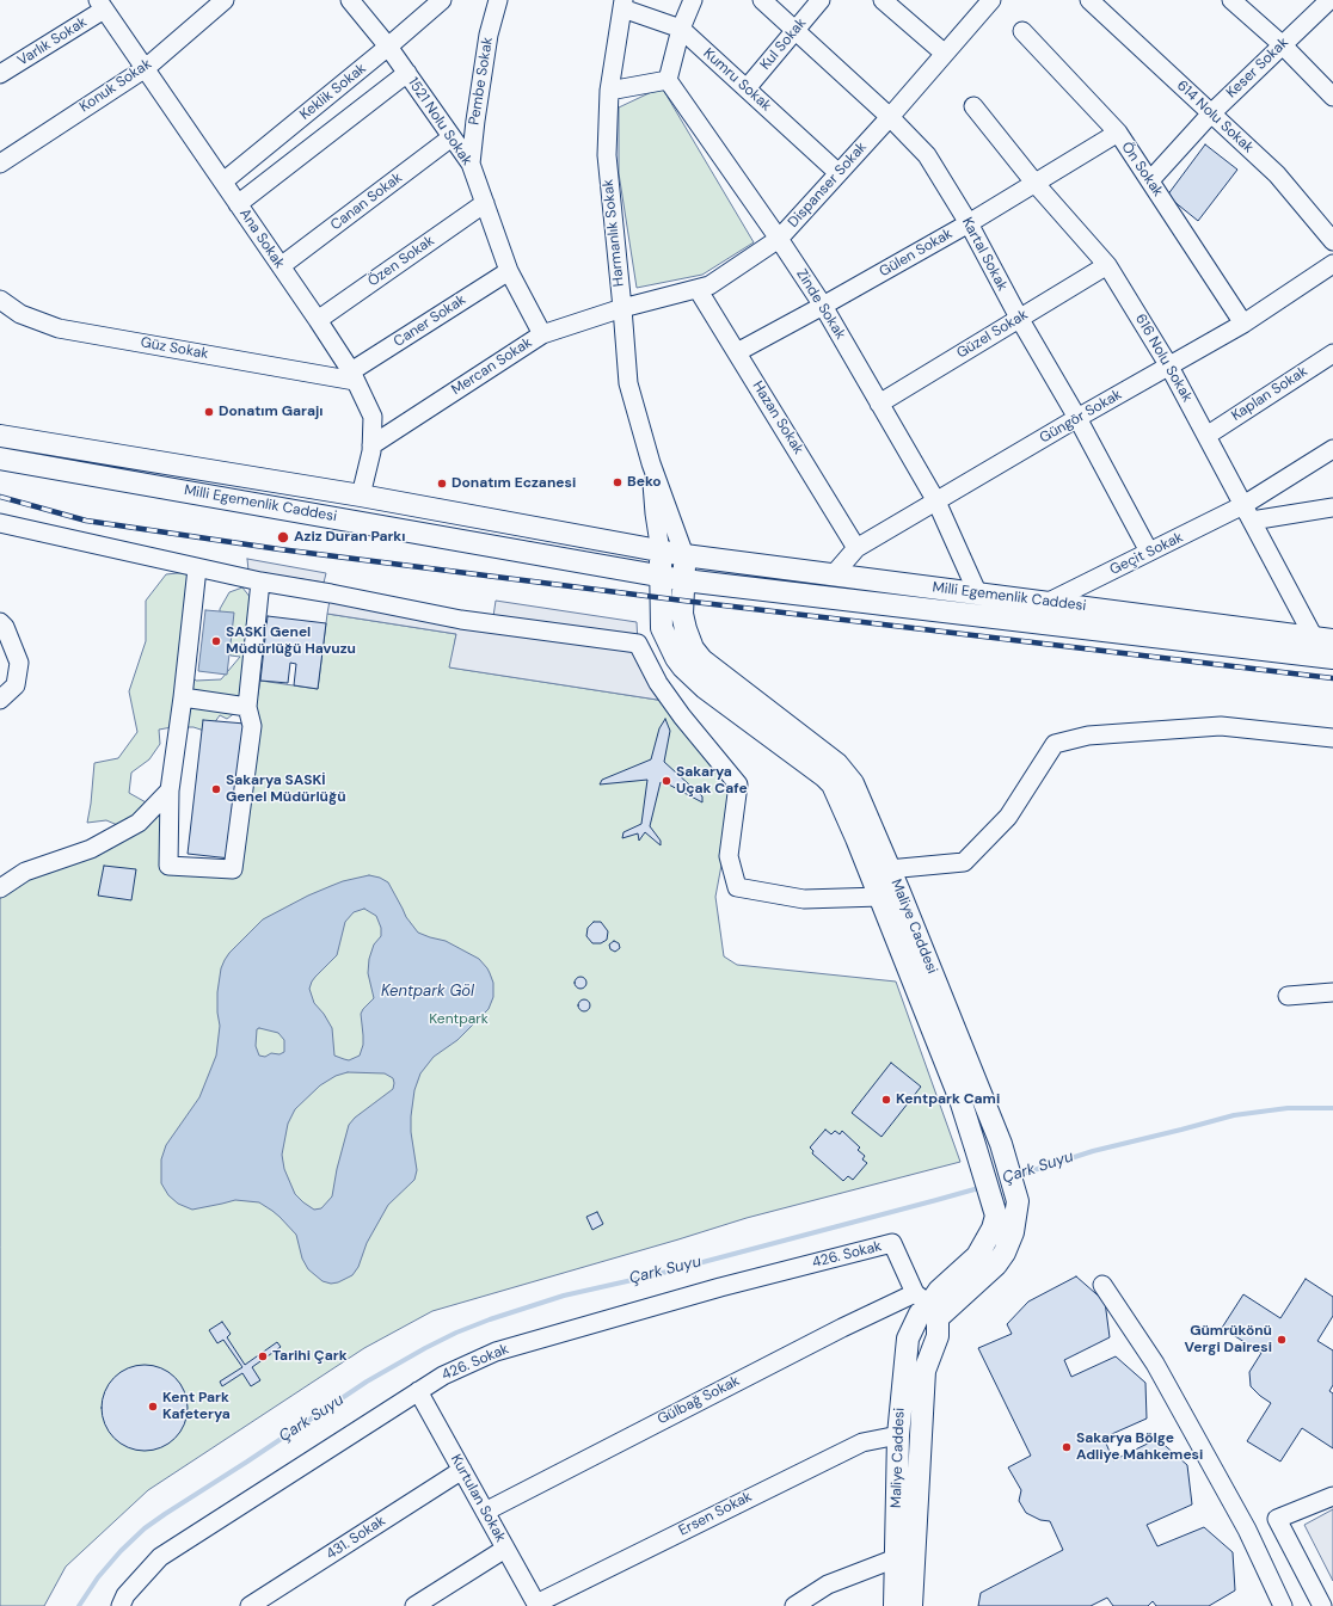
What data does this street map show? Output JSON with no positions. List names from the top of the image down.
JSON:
{
  "streets": {
    "main road": ["Milli Egemenlik Caddesi", "Maliye Caddesi"],
    "street": [
      "Varlık Sokak",
      "Kul Sokak",
      "Keser Sokak",
      "Kumru Sokak",
      "Pembe Sokak",
      "Konuk Sokak",
      "Keklik Sokak",
      "614 Nolu Sokak",
      "1521 Nolu Sokak",
      "Ön Sokak",
      "Dispanser Sokak",
      "Canan Sokak",
      "Harmanlık Sokak",
      "Ana Sokak",
      "Gülen Sokak",
      "Kartal Sokak",
      "Özen Sokak",
      "Zinde Sokak",
      "Caner Sokak",
      "Güzel Sokak",
      "Güz Sokak",
      "616 Nolu Sokak",
      "Mercan Sokak",
      "Kaplan Sokak",
      "Güngör Sokak",
      "Hazan Sokak",
      "Geçit Sokak",
      "426. Sokak",
      "Gülbağ Sokak",
      "Kurtulan Sokak",
      "Ersen Sokak",
      "431. Sokak"
    ]
  },
  "crossings": [
    ["Varlık Sokak", "Ana Sokak"],
    ["Kul Sokak", "Kumru Sokak"],
    ["Kul Sokak", "Kartal Sokak"],
    ["Keser Sokak", "614 Nolu Sokak"],
    ["Keser Sokak", "Ön Sokak"],
    ["Kumru Sokak", "Dispanser Sokak"],
    ["Kumru Sokak", "Harmanlık Sokak"],
    ["Pembe Sokak", "1521 Nolu Sokak"],
    ["Konuk Sokak", "Ana Sokak"],
    ["Keklik Sokak", "1521 Nolu Sokak"],
    ["Keklik Sokak", "Ana Sokak"],
    ["1521 Nolu Sokak", "Canan Sokak"],
    ["1521 Nolu Sokak", "Özen Sokak"],
    ["1521 Nolu Sokak", "Caner Sokak"],
    ["1521 Nolu Sokak", "Mercan Sokak"],
    ["Ön Sokak", "Gülen Sokak"],
    ["Ön Sokak", "Güngör Sokak"],
    ["Dispanser Sokak", "Harmanlık Sokak"],
    ["Dispanser Sokak", "Kartal Sokak"],
    ["Dispanser Sokak", "Zinde Sokak"],
    ["Dispanser Sokak", "Mercan Sokak"],
    ["Dispanser Sokak", "Hazan Sokak"],
    ["Canan Sokak", "Ana Sokak"],
    ["Harmanlık Sokak", "Mercan Sokak"],
    ["Harmanlık Sokak", "Milli Egemenlik Caddesi"],
    ["Harmanlık Sokak", "Maliye Caddesi"],
    ["Ana Sokak", "Özen Sokak"],
    ["Ana Sokak", "Caner Sokak"],
    ["Ana Sokak", "Güz Sokak"],
    ["Ana Sokak", "Mercan Sokak"],
    ["Ana Sokak", "Milli Egemenlik Caddesi"],
    ["Gülen Sokak", "Kartal Sokak"],
    ["Gülen Sokak", "Zinde Sokak"],
    ["Gülen Sokak", "616 Nolu Sokak"],
    ["Gülen Sokak", "Hazan Sokak"],
    ["Kartal Sokak", "Güzel Sokak"],
    ["Kartal Sokak", "Güngör Sokak"],
    ["Kartal Sokak", "Geçit Sokak"],
    ["Zinde Sokak", "Güzel Sokak"],
    ["Zinde Sokak", "Güngör Sokak"],
    ["Zinde Sokak", "Milli Egemenlik Caddesi"],
    ["Caner Sokak", "Güz Sokak"],
    ["Güzel Sokak", "616 Nolu Sokak"],
    ["616 Nolu Sokak", "Kaplan Sokak"],
    ["616 Nolu Sokak", "Güngör Sokak"],
    ["616 Nolu Sokak", "Milli Egemenlik Caddesi"],
    ["616 Nolu Sokak", "Geçit Sokak"],
    ["Güngör Sokak", "Hazan Sokak"],
    ["Güngör Sokak", "Milli Egemenlik Caddesi"],
    ["Milli Egemenlik Caddesi", "Geçit Sokak"],
    ["Milli Egemenlik Caddesi", "Maliye Caddesi"],
    ["Maliye Caddesi", "426. Sokak"],
    ["Maliye Caddesi", "Gülbağ Sokak"],
    ["Maliye Caddesi", "Ersen Sokak"],
    ["426. Sokak", "Gülbağ Sokak"],
    ["426. Sokak", "Kurtulan Sokak"],
    ["Gülbağ Sokak", "Kurtulan Sokak"],
    ["Kurtulan Sokak", "Ersen Sokak"],
    ["Kurtulan Sokak", "431. Sokak"]
  ],
  "water": ["Kentpark Göl", "Çark Suyu"],
  "parks": ["Kentpark"],
  "places": [
    "Donatım Garajı",
    "Beko",
    "Donatım Eczanesi",
    "Aziz Duran Parkı",
    "SASKİ Genel Müdürlüğü Havuzu",
    "Sakarya Uçak Cafe",
    "Sakarya SASKİ Genel Müdürlüğü",
    "Kentpark Cami",
    "Gümrükönü Vergi Dairesi",
    "Tarihi Çark",
    "Kent Park Kafeterya",
    "Sakarya Bölge Adliye Mahkemesi"
  ]
}
